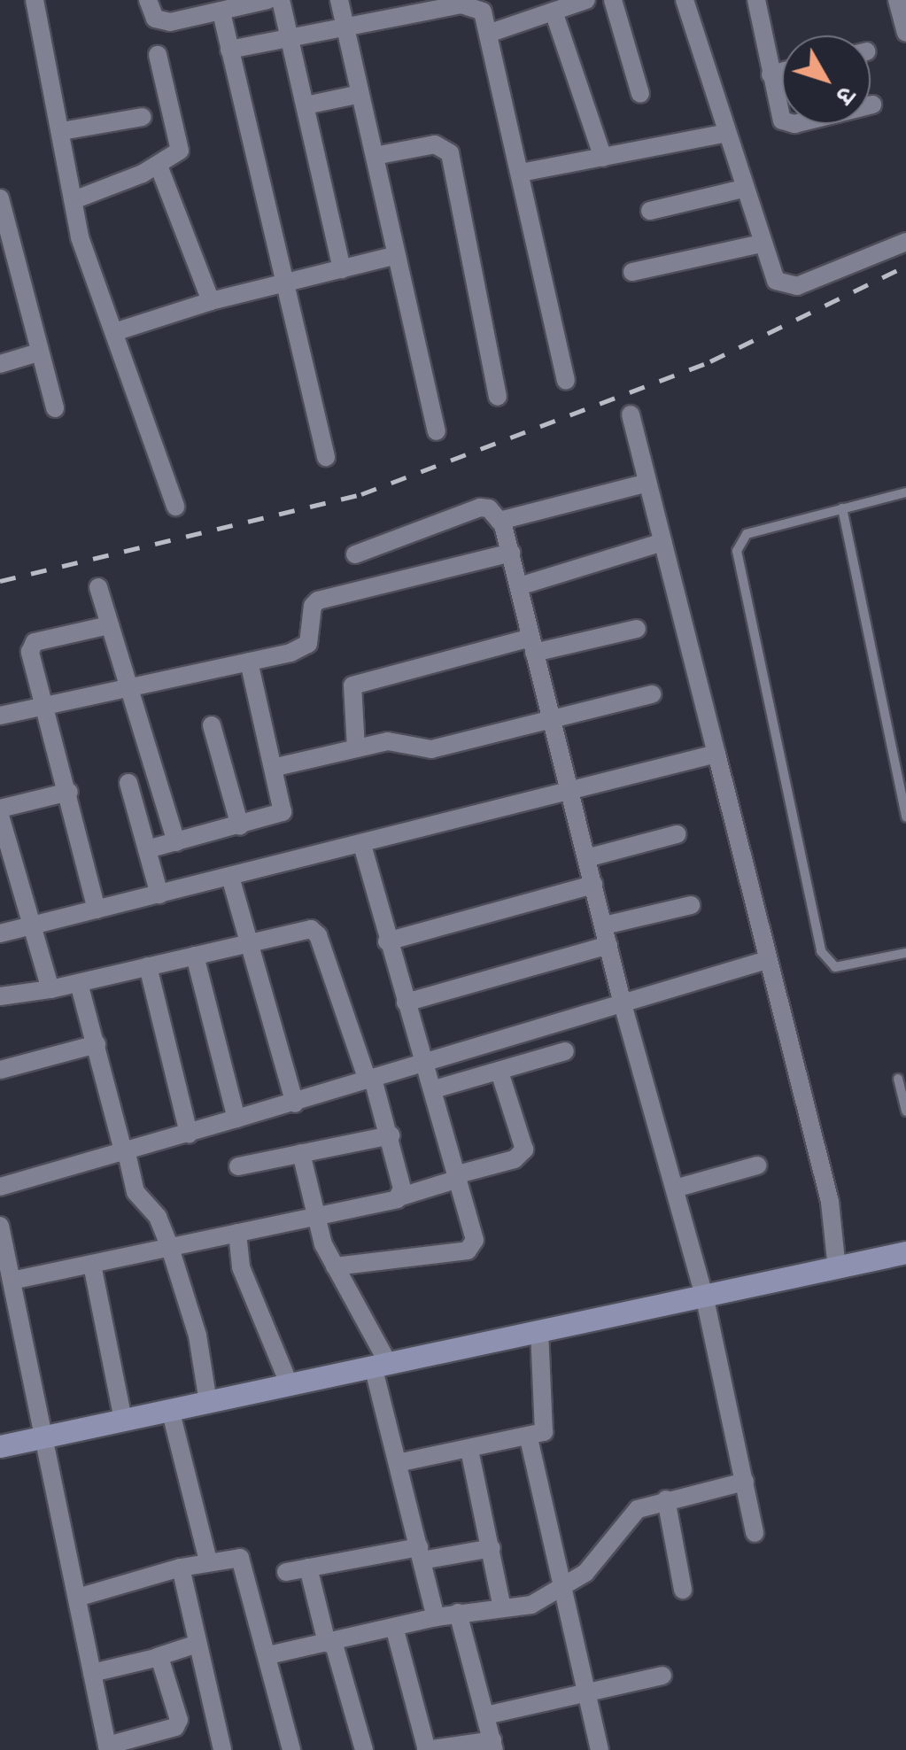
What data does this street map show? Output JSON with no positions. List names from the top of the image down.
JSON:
{
  "north": "bottom right"
}
